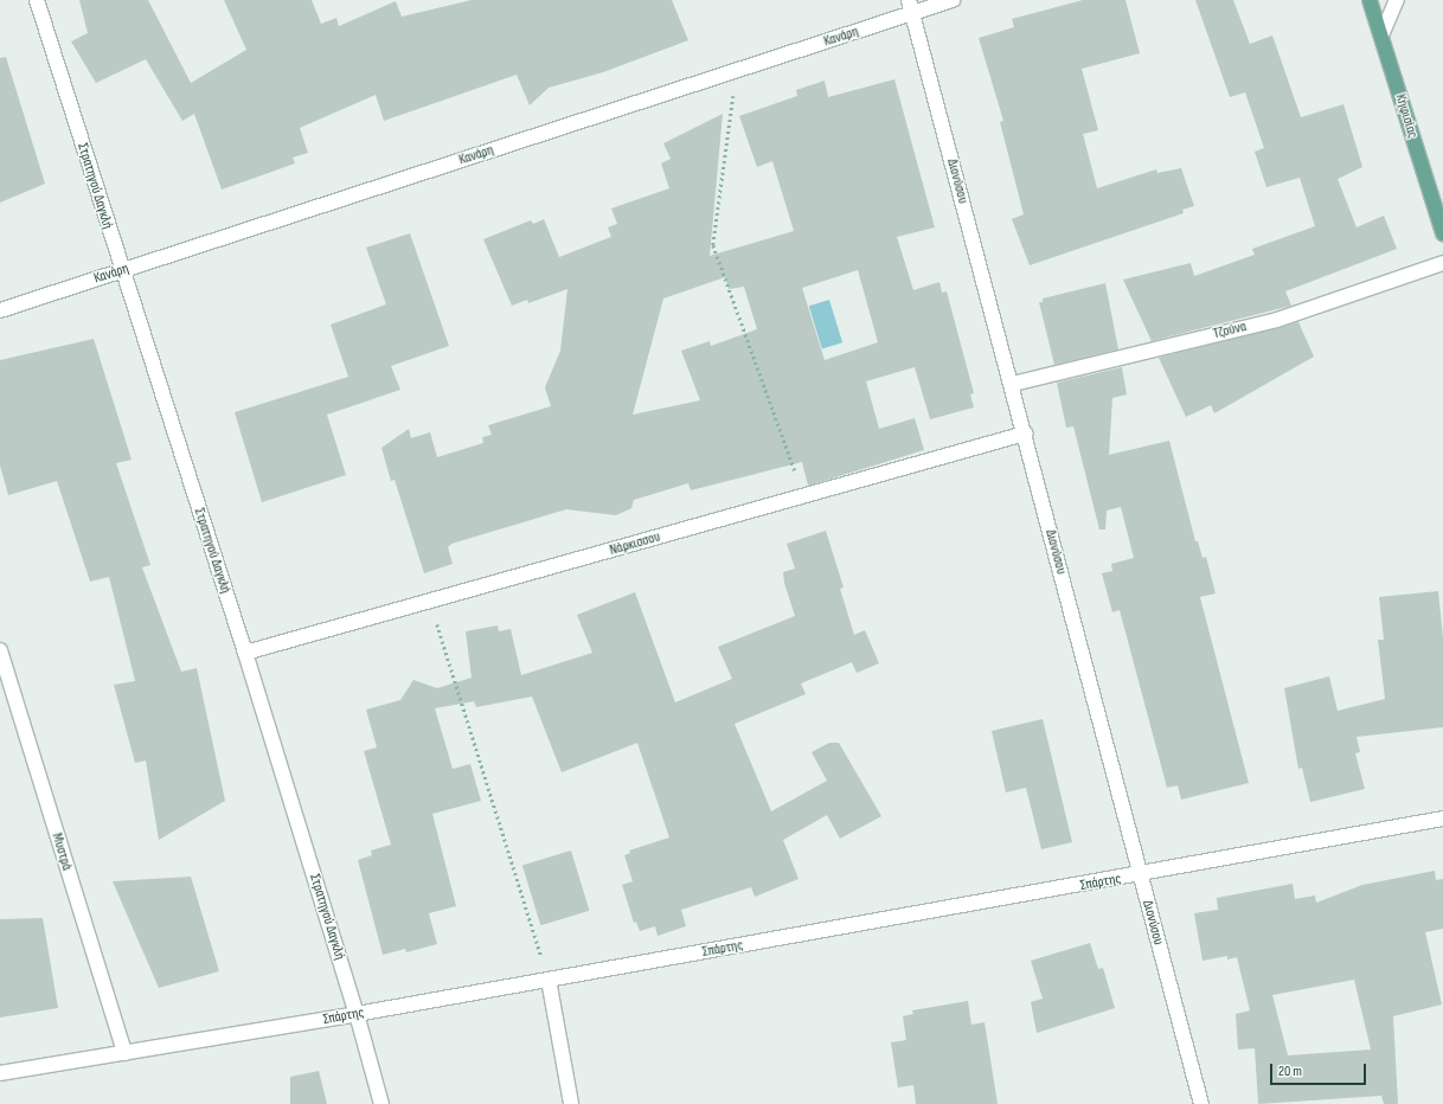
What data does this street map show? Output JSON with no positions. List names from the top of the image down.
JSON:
{
  "streets": {
    "main road": ["Κηφισίας"],
    "street": [
      "Κανάρη",
      "Διονύσου",
      "Στρατηγού Δαγκλή",
      "Τζούνα",
      "Νάρκισσου",
      "Μυστρά",
      "Σπάρτης"
    ]
  },
  "crossings": [
    ["Κανάρη", "Διονύσου"],
    ["Κανάρη", "Στρατηγού Δαγκλή"],
    ["Διονύσου", "Τζούνα"],
    ["Διονύσου", "Νάρκισσου"],
    ["Διονύσου", "Σπάρτης"],
    ["Στρατηγού Δαγκλή", "Νάρκισσου"],
    ["Στρατηγού Δαγκλή", "Σπάρτης"],
    ["Μυστρά", "Σπάρτης"]
  ],
  "scale_bar": "20 m"
}
